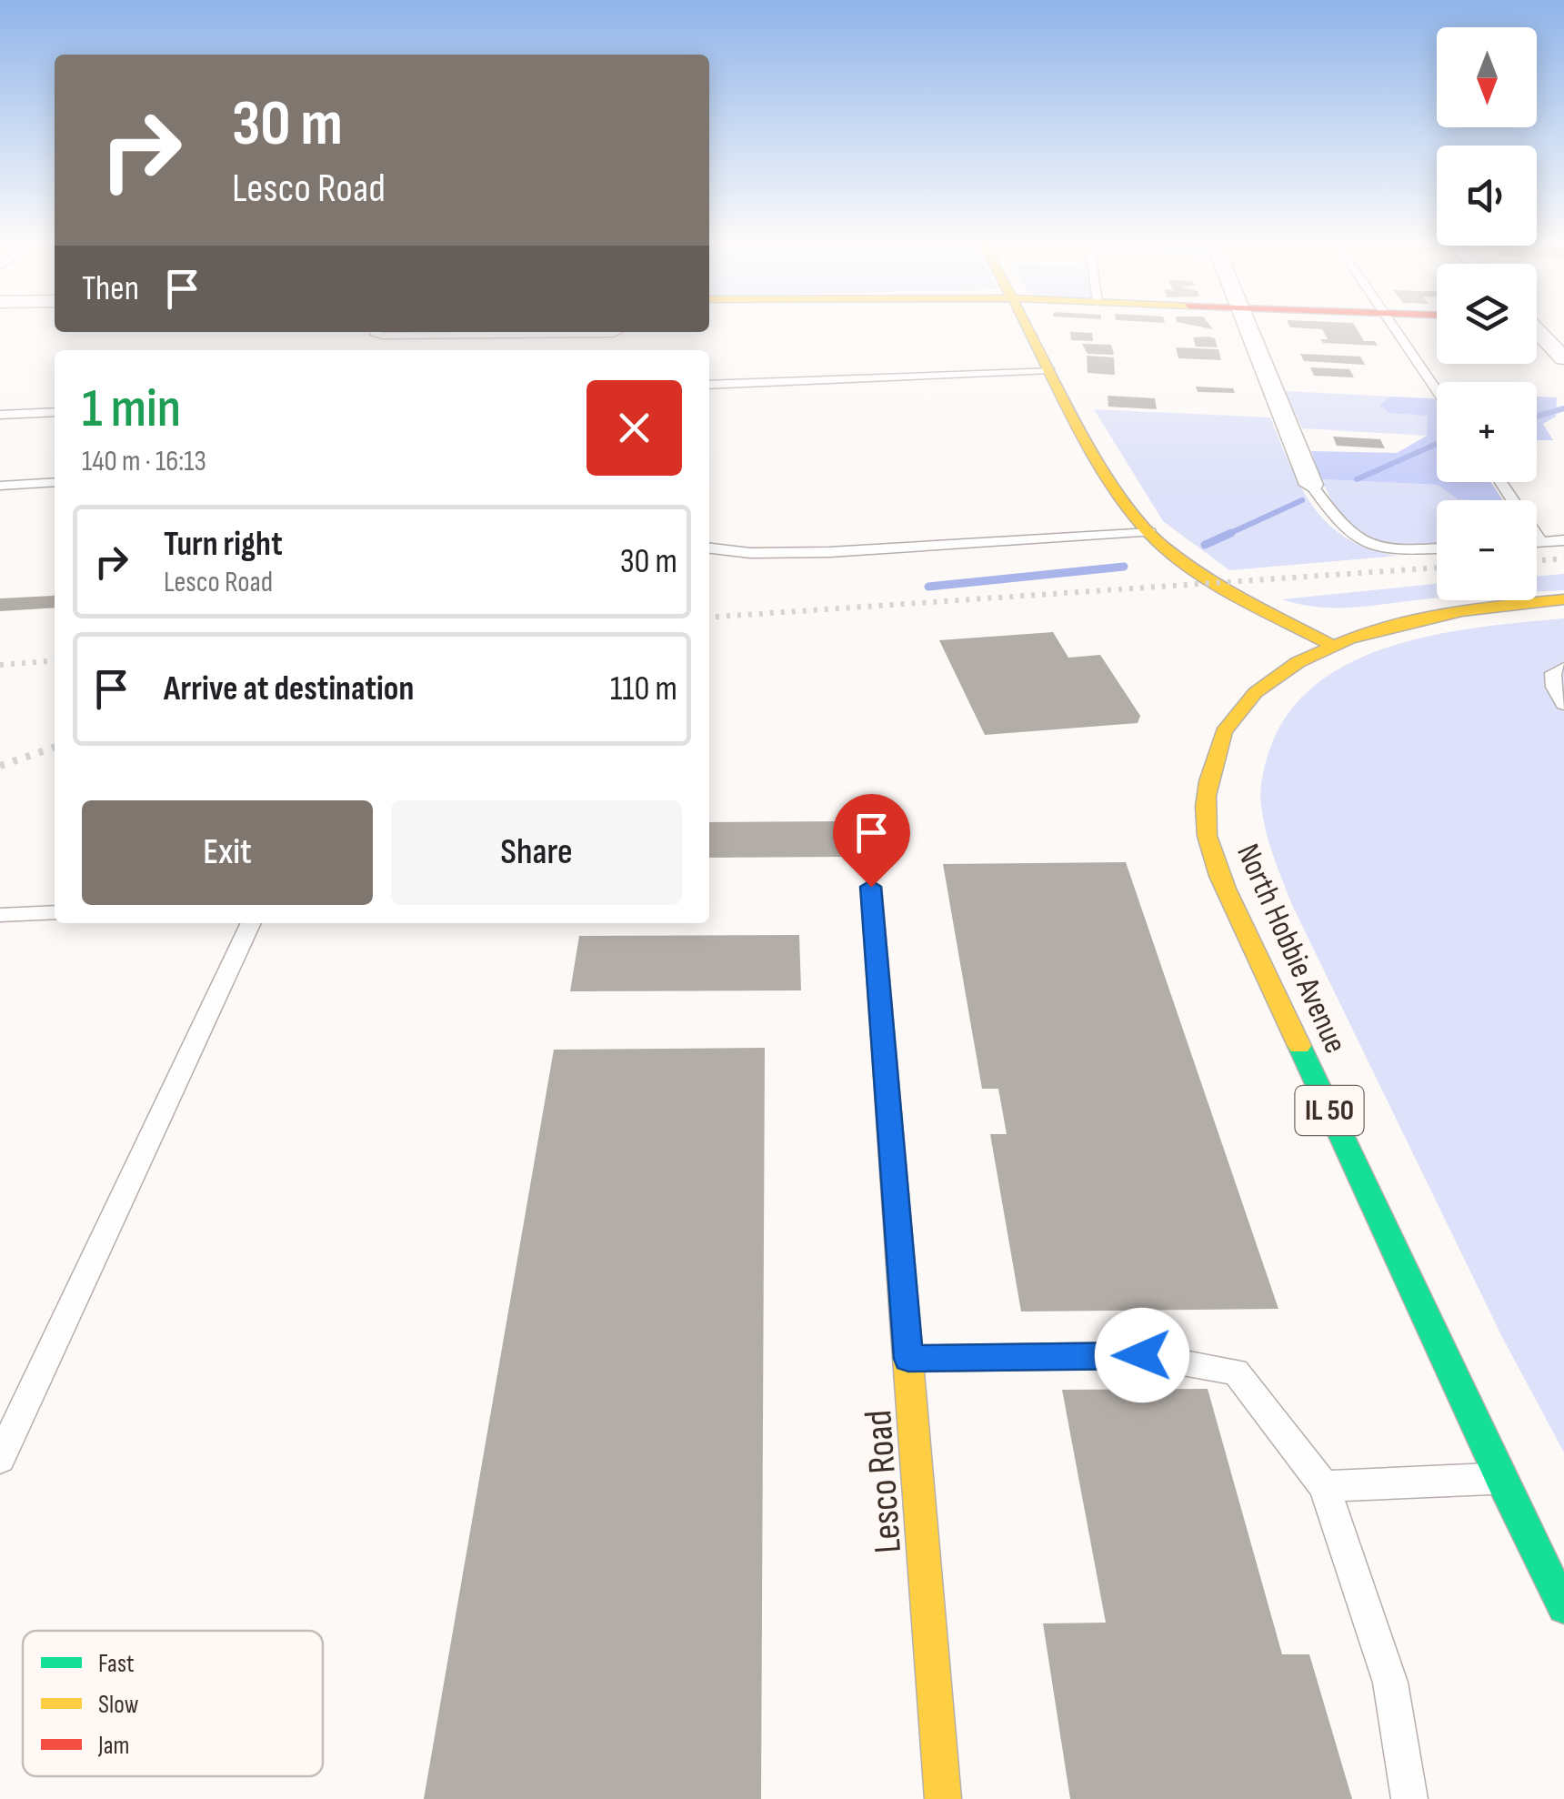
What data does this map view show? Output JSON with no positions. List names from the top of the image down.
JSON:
{
  "streets": {
    "main road": ["North Hobbie Avenue", "IL 50", "Lesco Road"]
  },
  "crossings": [
    ["North Hobbie Avenue", "IL 50"]
  ],
  "legend": ["Fast", "Slow", "Jam"],
  "north": "bottom",
  "page": {
    "map_buttons": ["+", "−"],
    "turn": ["30 m", "Lesco Road"],
    "then": "Then",
    "heading": ["1 min", "140 m · 16:13"],
    "list": [
      {
        "name": "Turn right",
        "note": "Lesco Road",
        "value": "30 m"
      },
      {
        "name": "Arrive at destination",
        "value": "110 m"
      }
    ],
    "buttons": ["Exit", "Share"]
  }
}
